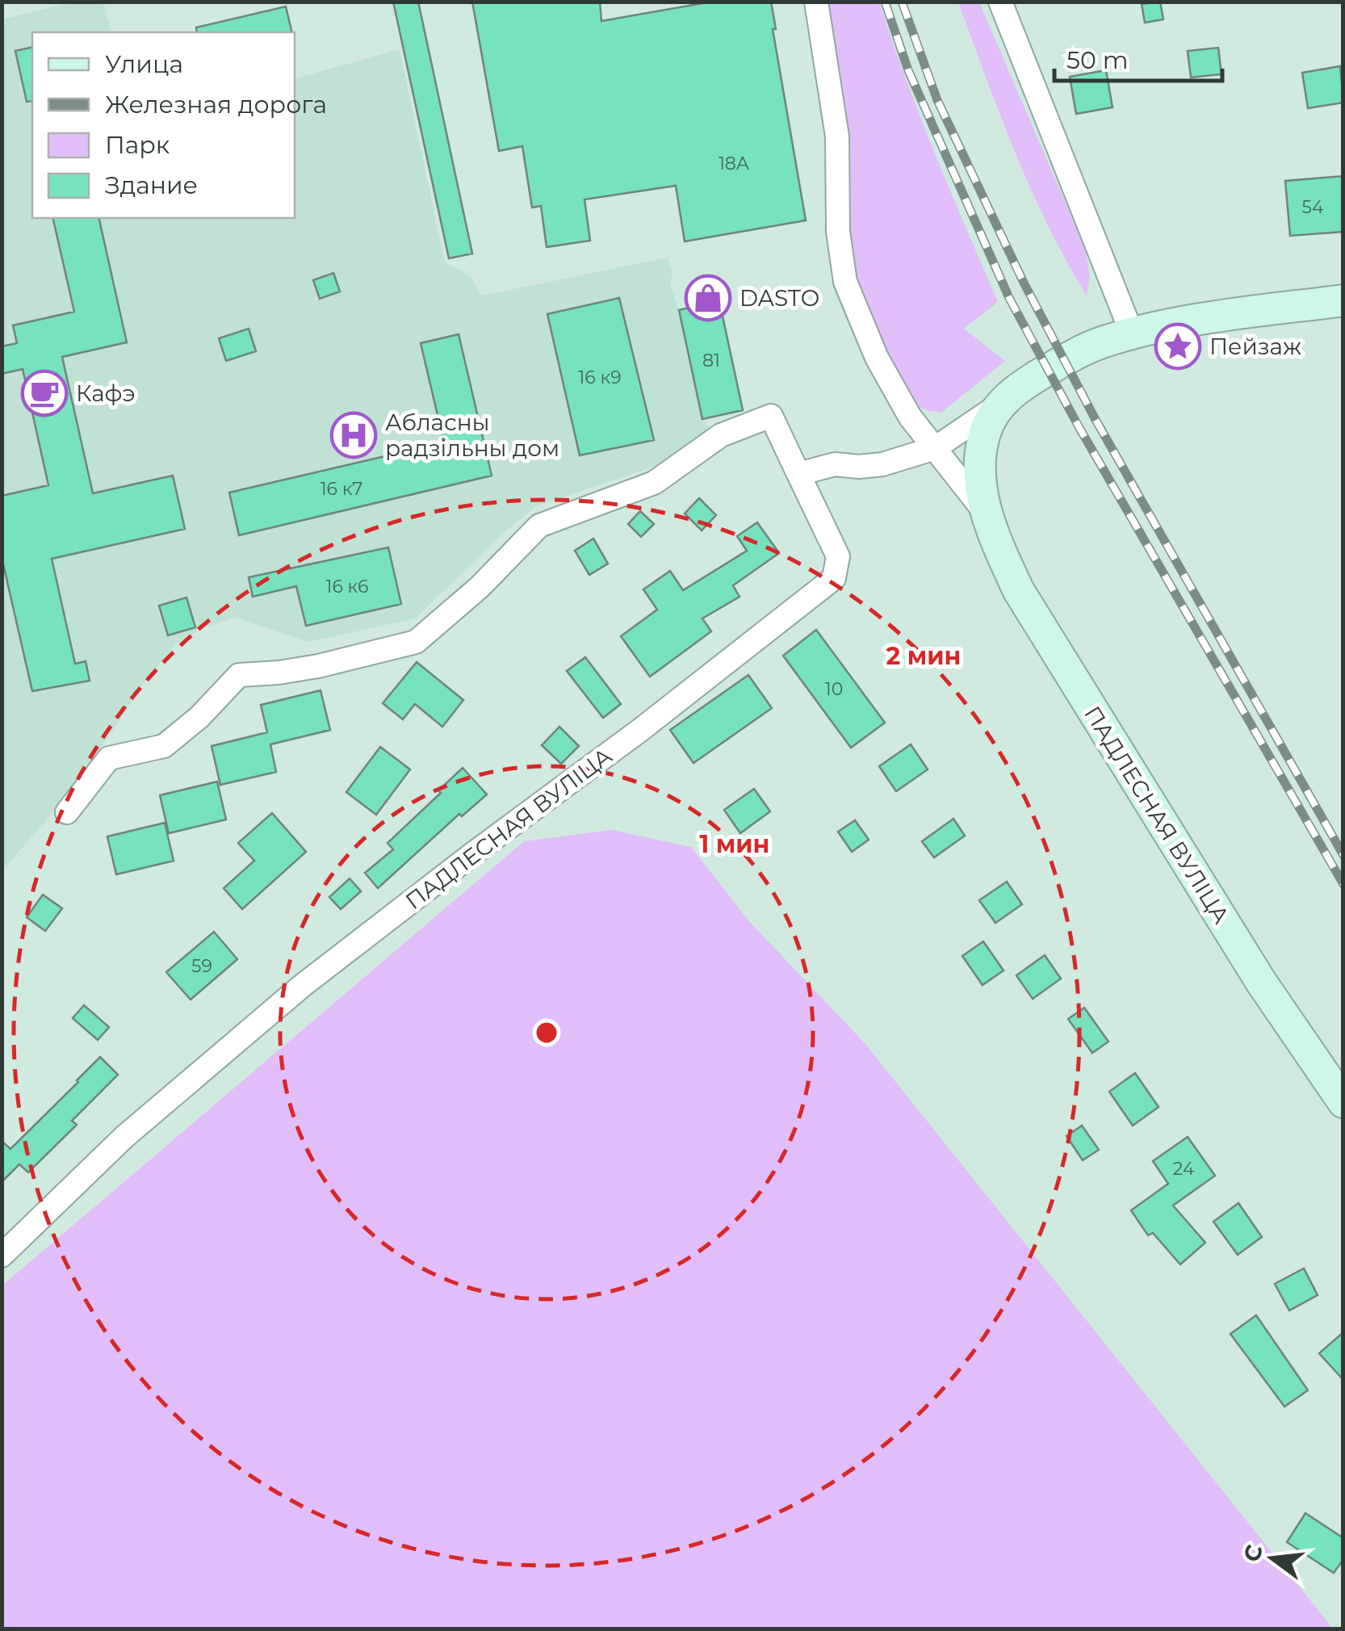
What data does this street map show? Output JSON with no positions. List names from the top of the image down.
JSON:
{
  "streets": {
    "street": ["ПАДЛЕСНАЯ ВУЛІЦА"]
  },
  "places": {
    "shop": ["DASTO"],
    "place": ["Пейзаж"],
    "cafe": ["Кафэ"],
    "hospital": ["Абласны радзільны дом"]
  },
  "house_numbers": [
    "18А",
    "54",
    "81",
    "16 к9",
    "16 к7",
    "16 к6",
    "10",
    "59",
    "24"
  ],
  "legend": [
    "Улица",
    "Железная дорога",
    "Парк",
    "Здание"
  ],
  "scale_bar": "50 m",
  "north": "left",
  "rings": ["2 мин", "1 мин"]
}
